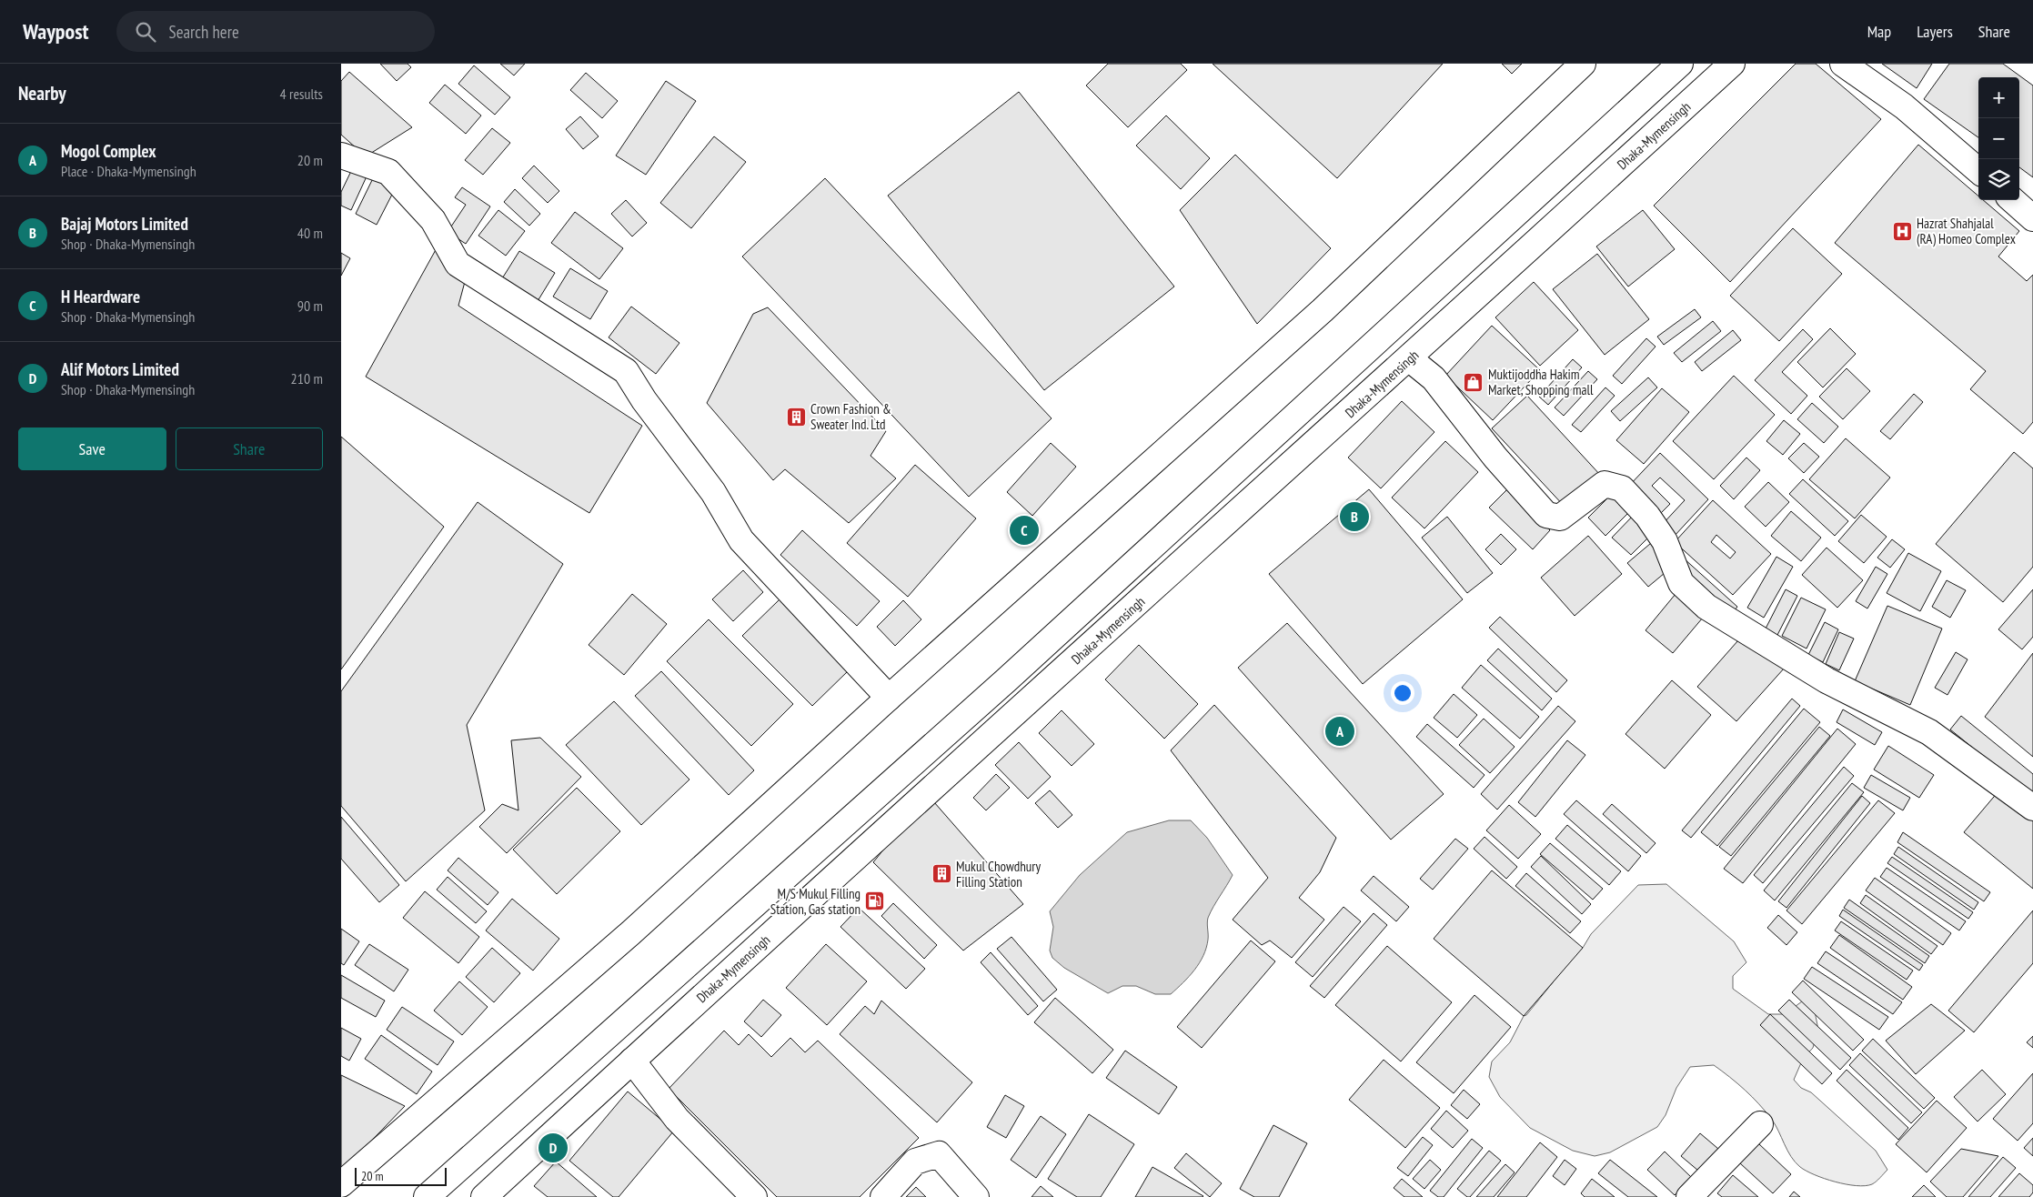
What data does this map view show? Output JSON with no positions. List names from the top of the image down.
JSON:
{
  "streets": {
    "main road": ["Dhaka-Mymensingh"]
  },
  "places": {
    "hospital": ["Hazrat Shahjalal (RA) Homeo Complex"],
    "shop": ["Muktijoddha Hakim Market, Shopping mall"],
    "building": ["Crown Fashion & Sweater Ind. Ltd", "Mukul Chowdhury Filling Station"],
    "fuel station": ["M/S Mukul Filling Station, Gas station"]
  },
  "scale_bar": "20 m",
  "page": {
    "header": "Waypost",
    "search": "Search here",
    "nav": ["Map", "Layers", "Share"],
    "heading": ["Nearby", "4 results"],
    "map_buttons": ["+", "−"],
    "list": [
      {
        "mark": "A",
        "name": "Mogol Complex",
        "note": "Place · Dhaka-Mymensingh",
        "value": "20 m"
      },
      {
        "mark": "B",
        "name": "Bajaj Motors Limited",
        "note": "Shop · Dhaka-Mymensingh",
        "value": "40 m"
      },
      {
        "mark": "C",
        "name": "H Heardware",
        "note": "Shop · Dhaka-Mymensingh",
        "value": "90 m"
      },
      {
        "mark": "D",
        "name": "Alif Motors Limited",
        "note": "Shop · Dhaka-Mymensingh",
        "value": "210 m"
      }
    ],
    "buttons": ["Save", "Share"],
    "pins": [
      "B",
      "C",
      "A",
      "D"
    ],
    "scale": "20 m"
  }
}
